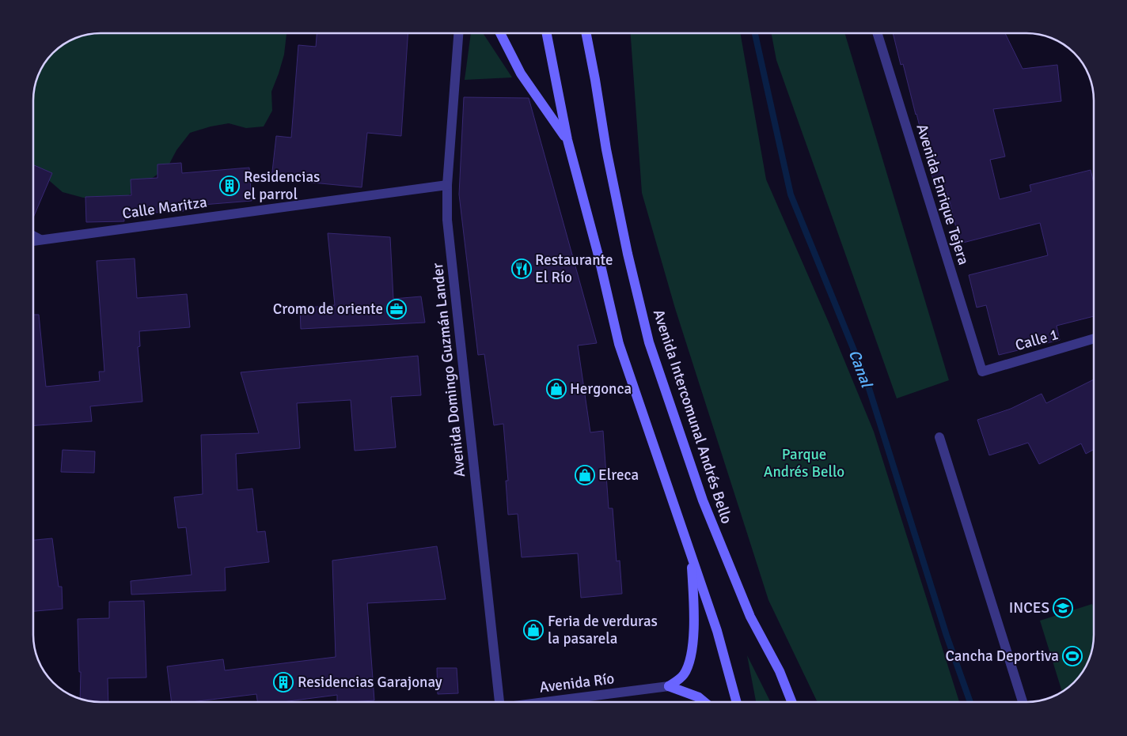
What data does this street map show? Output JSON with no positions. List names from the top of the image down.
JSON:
{
  "streets": {
    "main road": ["Avenida Intercomunal Andrés Bello"],
    "street": [
      "Avenida Enrique Tejera",
      "Calle Maritza",
      "Calle 1",
      "Avenida Domingo Guzmán Lander",
      "Avenida Río"
    ]
  },
  "crossings": [
    ["Avenida Enrique Tejera", "Calle 1"],
    ["Calle Maritza", "Avenida Domingo Guzmán Lander"]
  ],
  "water": ["Canal"],
  "parks": ["Parque Andrés Bello"],
  "places": {
    "building": ["Residencias el parrol", "Residencias Garajonay"],
    "restaurant": ["Restaurante El Río"],
    "office": ["Cromo de oriente"],
    "shop": ["Hergonca", "Elreca", "Feria de verduras la pasarela"],
    "school or university": ["INCES"],
    "sports": ["Cancha Deportiva"]
  }
}
